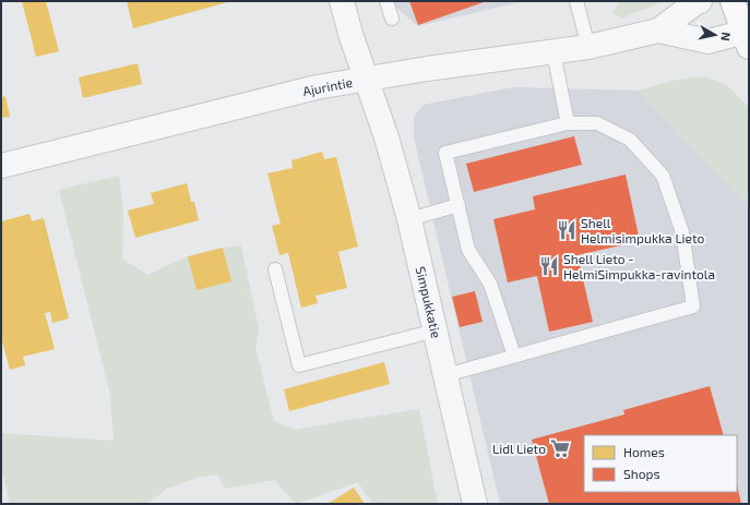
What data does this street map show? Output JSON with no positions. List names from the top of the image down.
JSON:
{
  "streets": {
    "street": ["Ajurintie", "Simpukkatie"]
  },
  "crossings": [
    ["Ajurintie", "Simpukkatie"]
  ],
  "places": {
    "restaurant": ["Shell Helmisimpukka Lieto", "Shell Lieto - HelmiSimpukka-ravintola"],
    "supermarket": ["Lidl Lieto"]
  },
  "legend": ["Homes", "Shops"],
  "north": "right"
}
